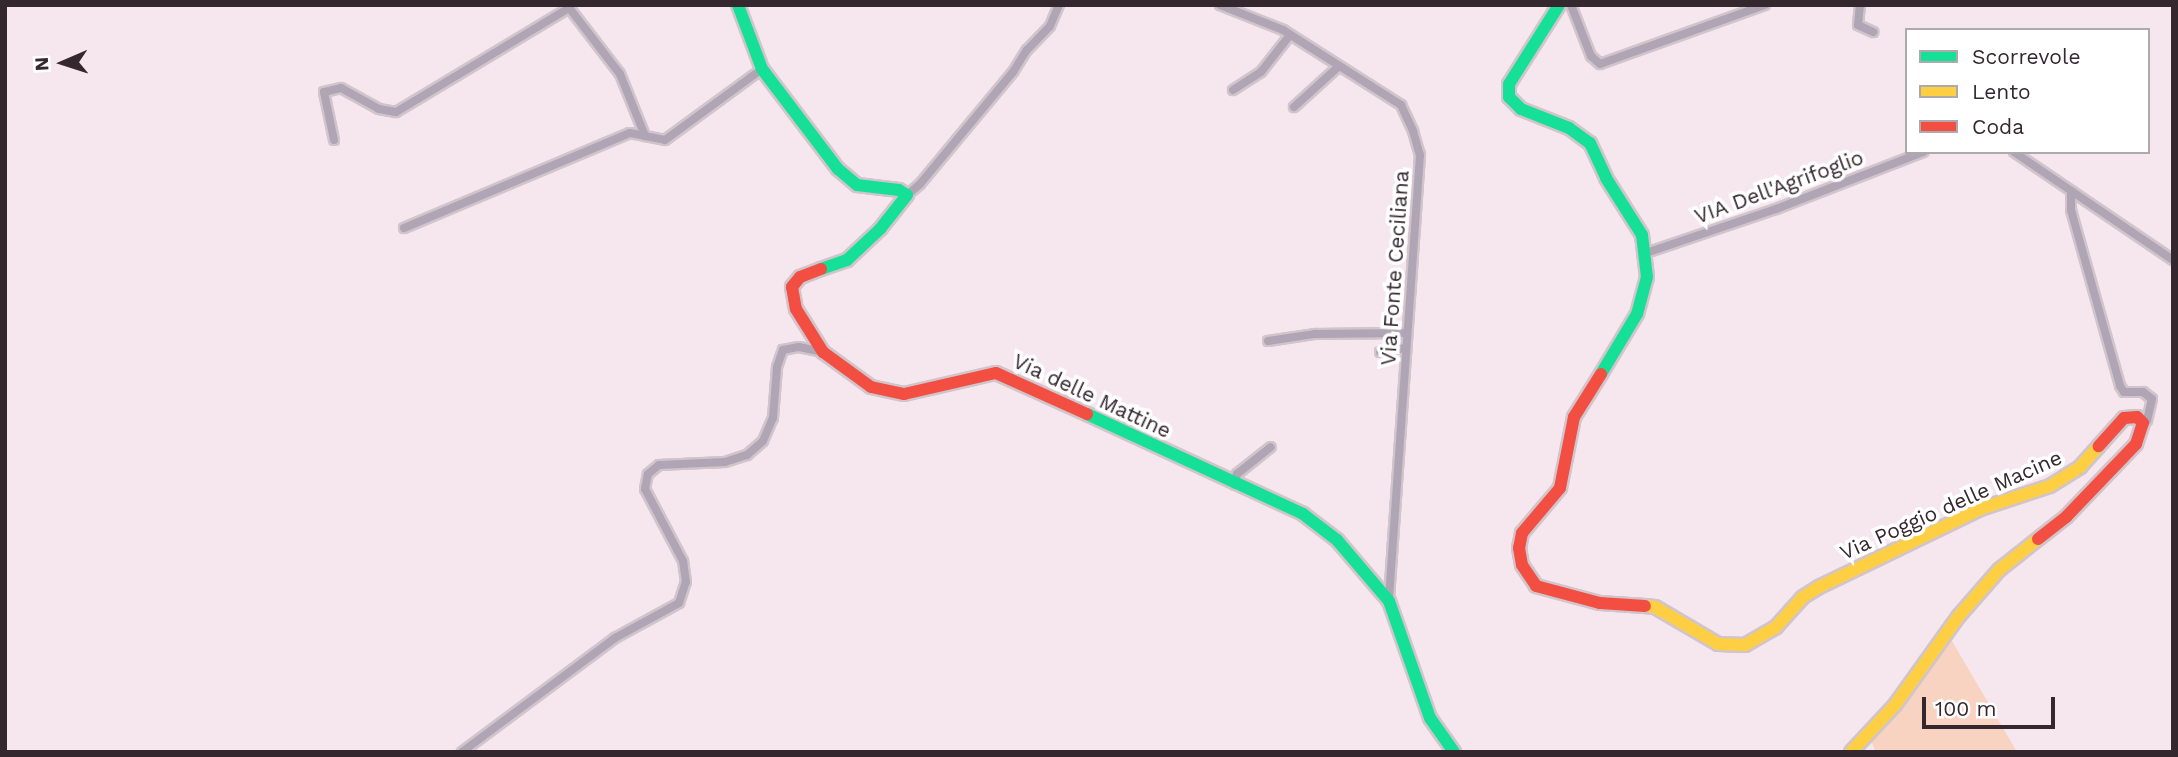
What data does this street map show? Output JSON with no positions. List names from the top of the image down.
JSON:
{
  "streets": {
    "street": [
      "VIA Dell'Agrifoglio",
      "Via Fonte Ceciliana",
      "Via delle Mattine",
      "Via Poggio delle Macine"
    ]
  },
  "crossings": [
    ["VIA Dell'Agrifoglio", "Via Poggio delle Macine"],
    ["Via Fonte Ceciliana", "Via delle Mattine"]
  ],
  "legend": ["Scorrevole", "Lento", "Coda"],
  "scale_bar": "100 m",
  "north": "left"
}
